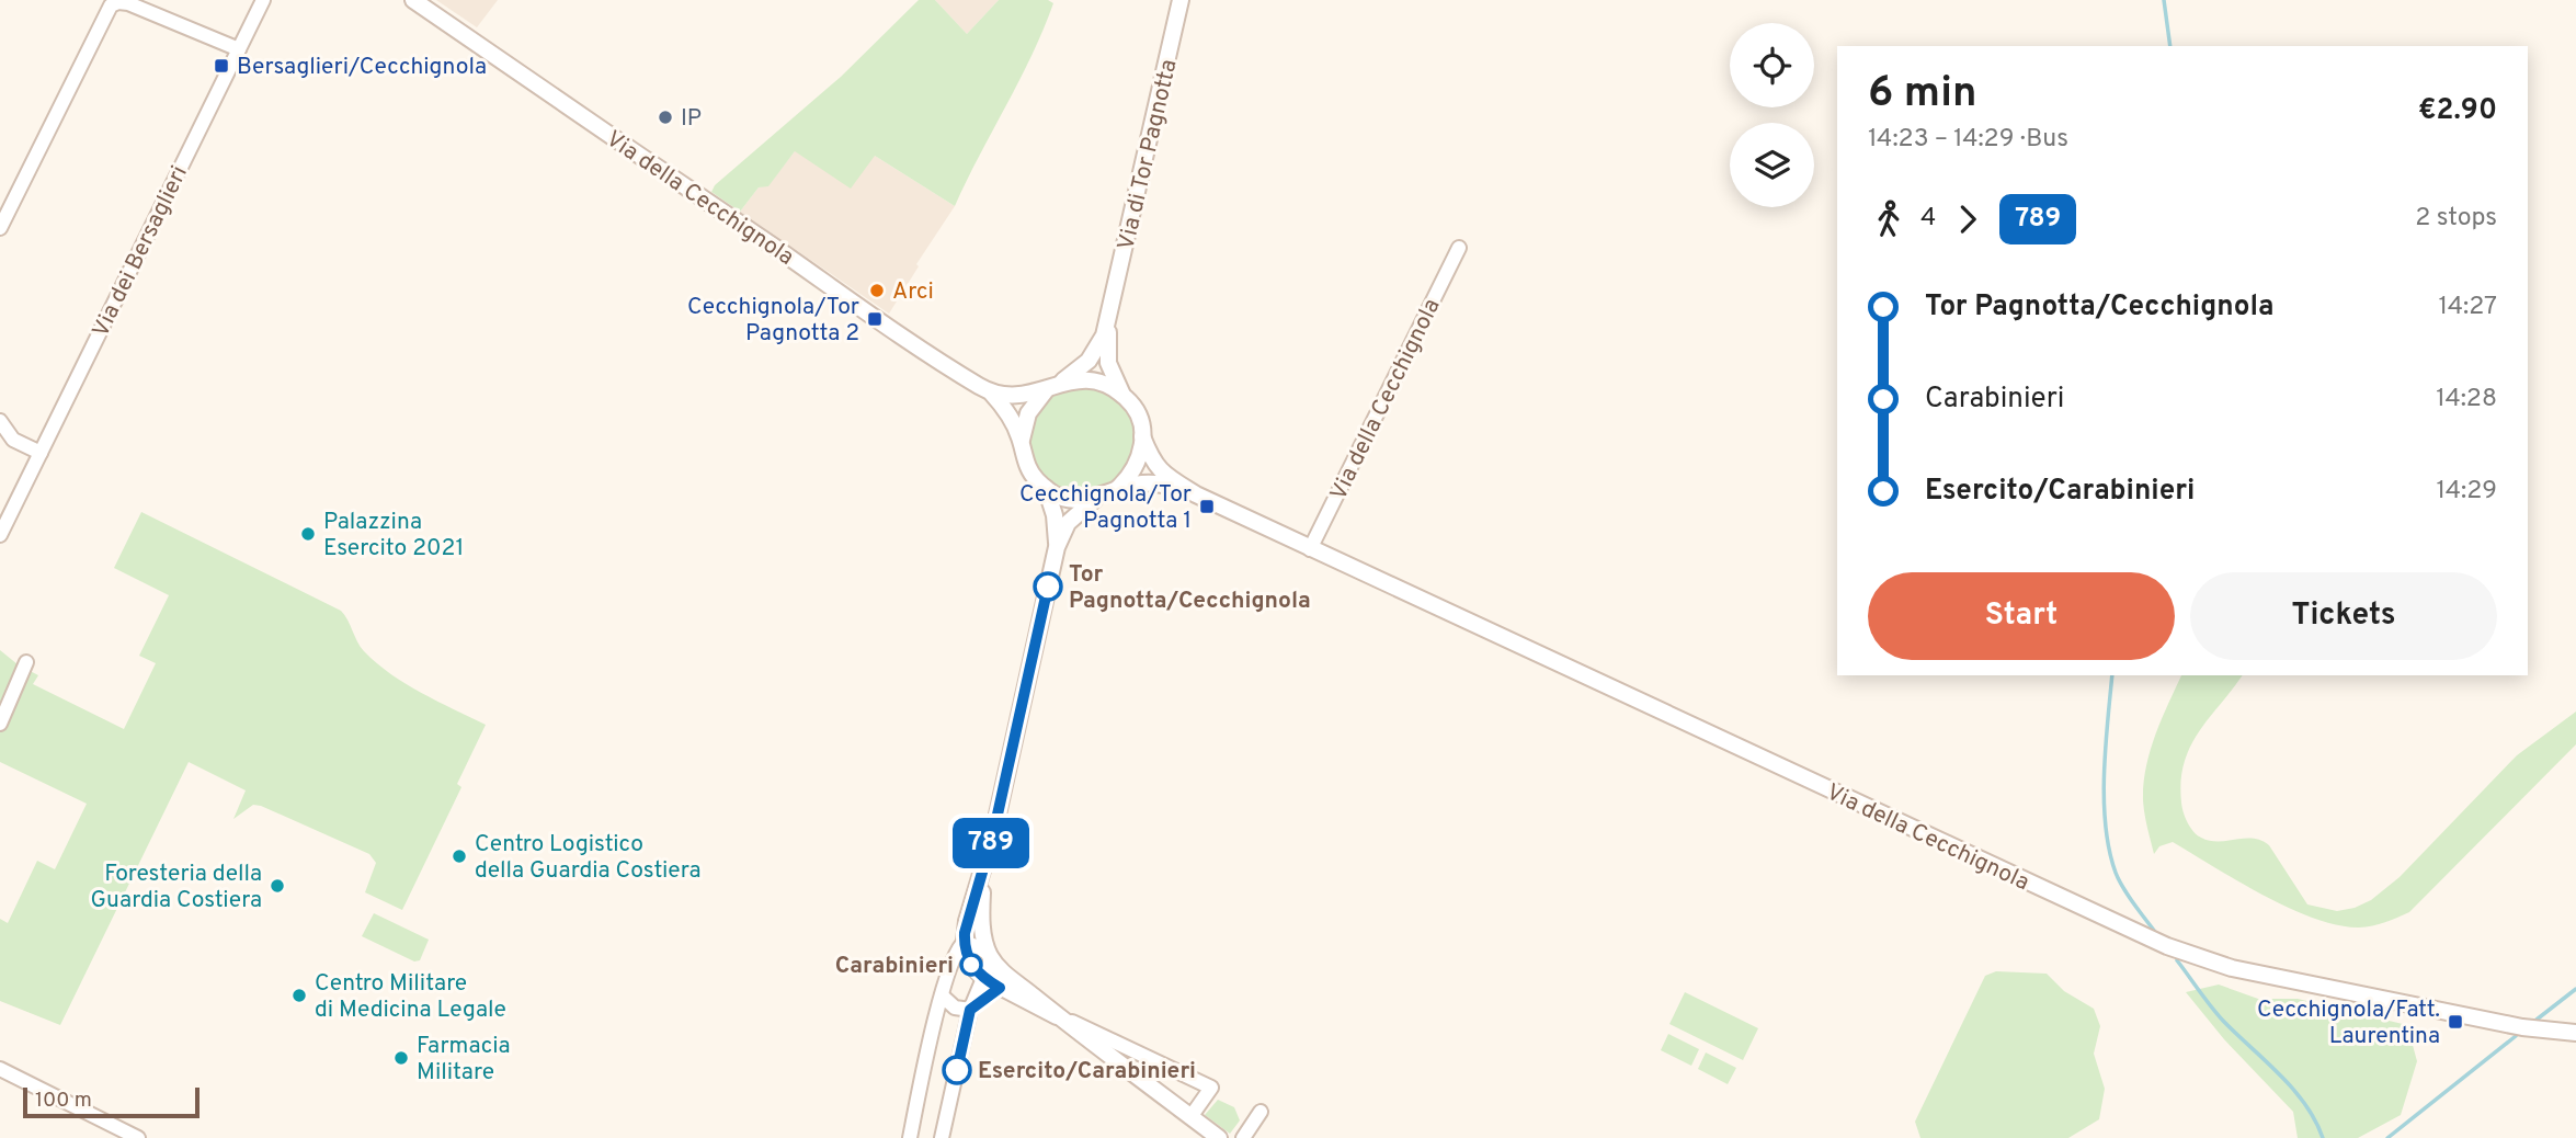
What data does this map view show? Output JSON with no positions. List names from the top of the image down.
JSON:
{
  "streets": {
    "street": ["Via di Tor Pagnotta", "Via della Cecchignola", "Via dei Bersaglieri"]
  },
  "crossings": [
    ["Via di Tor Pagnotta", "Via della Cecchignola"]
  ],
  "places": {
    "transit": [
      "Bersaglieri/Cecchignola",
      "Cecchignola/Tor Pagnotta 2",
      "Cecchignola/Tor Pagnotta 1",
      "Cecchignola/Fatt. Laurentina"
    ],
    "other": [
      "IP",
      "Arci",
      "Palazzina Esercito 2021",
      "Tor Pagnotta/Cecchignola",
      "Centro Logistico della Guardia Costiera",
      "Foresteria della Guardia Costiera",
      "Carabinieri",
      "Centro Militare di Medicina Legale",
      "Farmacia Militare",
      "Esercito/Carabinieri"
    ]
  },
  "lines": ["bus line 789"],
  "scale_bar": "100 m",
  "page": {
    "on_map": "789",
    "heading": ["6 min", "14:23 – 14:29 · Bus", "€2.90"],
    "legs": ["4", "789", "2 stops"],
    "list": [
      {
        "name": "Tor Pagnotta/Cecchignola",
        "value": "14:27"
      },
      {
        "name": "Carabinieri",
        "value": "14:28"
      },
      {
        "name": "Esercito/Carabinieri",
        "value": "14:29"
      }
    ],
    "buttons": ["Start", "Tickets"],
    "scale": "100 m"
  }
}
